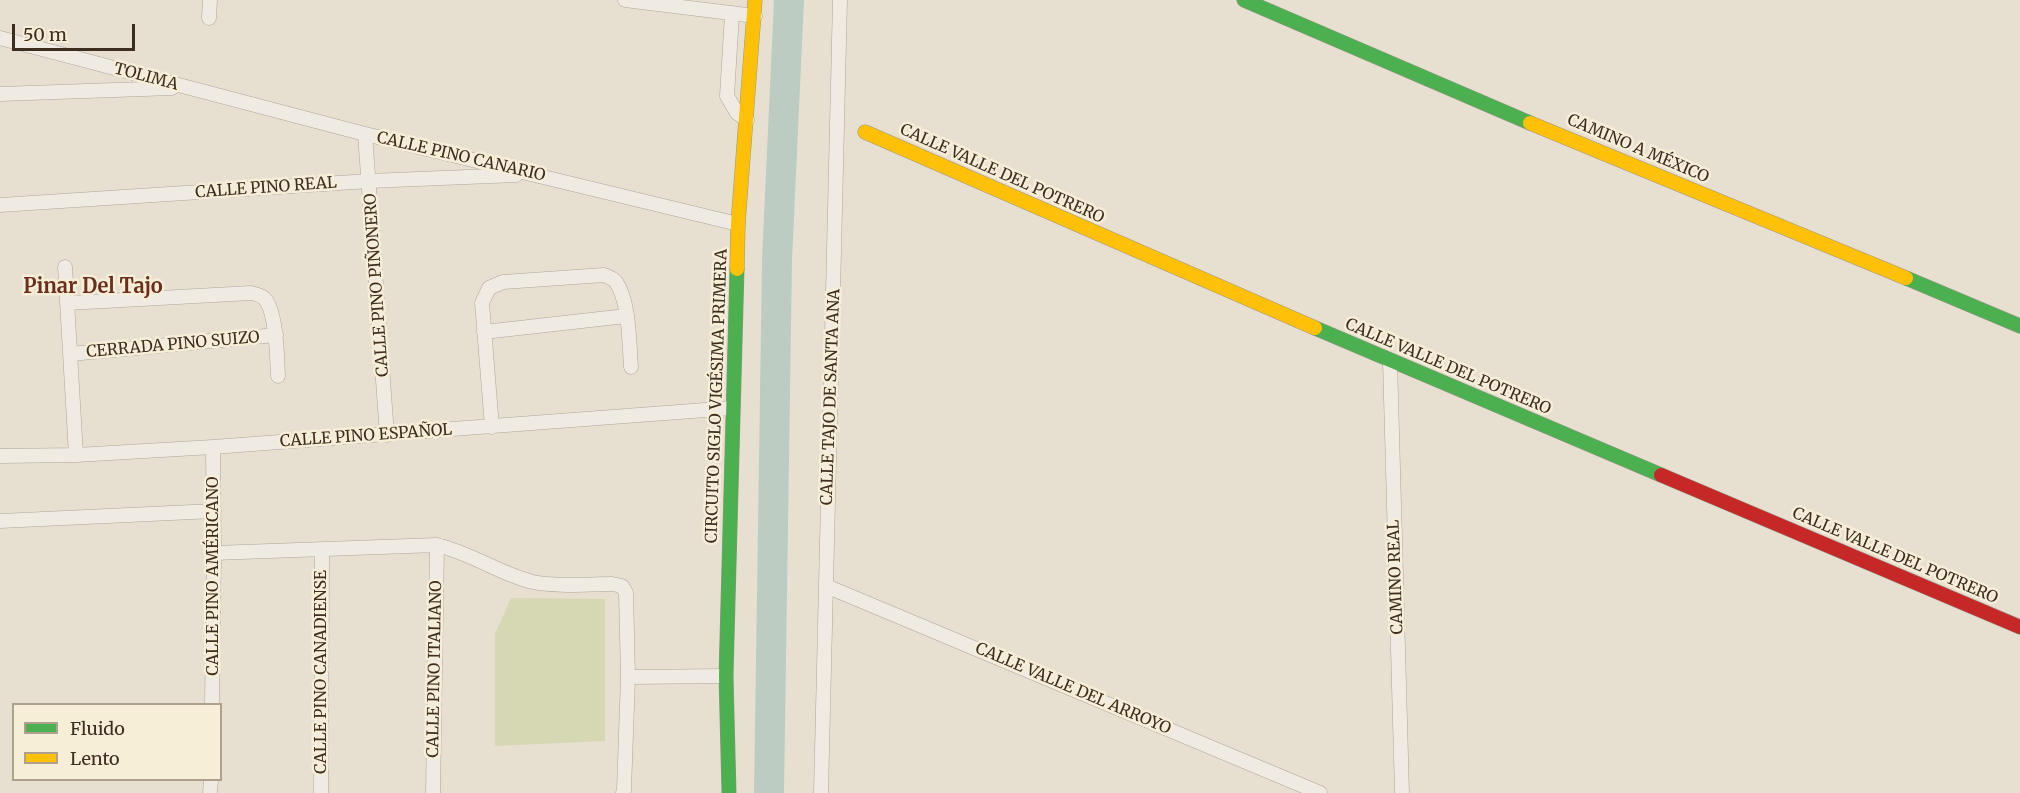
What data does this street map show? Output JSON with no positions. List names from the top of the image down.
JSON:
{
  "streets": {
    "street": [
      "TOLIMA",
      "CAMINO A MÉXICO",
      "CALLE PINO CANARIO",
      "CALLE VALLE DEL POTRERO",
      "CALLE PINO REAL",
      "CALLE PINO PIÑONERO",
      "CERRADA PINO SUIZO",
      "CIRCUITO SIGLO VIGÉSIMA PRIMERA",
      "CALLE TAJO DE SANTA ANA",
      "CALLE PINO ESPAÑOL",
      "CALLE PINO AMÉRICANO",
      "CAMINO REAL",
      "CALLE PINO ITALIANO",
      "CALLE PINO CANADIENSE",
      "CALLE VALLE DEL ARROYO"
    ]
  },
  "crossings": [
    ["TOLIMA", "CALLE PINO CANARIO"],
    ["CALLE PINO CANARIO", "CALLE PINO REAL"],
    ["CALLE PINO CANARIO", "CALLE PINO PIÑONERO"],
    ["CALLE PINO CANARIO", "CIRCUITO SIGLO VIGÉSIMA PRIMERA"],
    ["CALLE VALLE DEL POTRERO", "CAMINO REAL"],
    ["CALLE PINO REAL", "CALLE PINO PIÑONERO"],
    ["CALLE PINO PIÑONERO", "CALLE PINO ESPAÑOL"],
    ["CIRCUITO SIGLO VIGÉSIMA PRIMERA", "CALLE PINO ESPAÑOL"],
    ["CALLE TAJO DE SANTA ANA", "CALLE VALLE DEL ARROYO"],
    ["CALLE PINO ESPAÑOL", "CALLE PINO AMÉRICANO"]
  ],
  "districts": ["Pinar Del Tajo"],
  "legend": ["Fluido", "Lento"],
  "scale_bar": "50 m"
}
